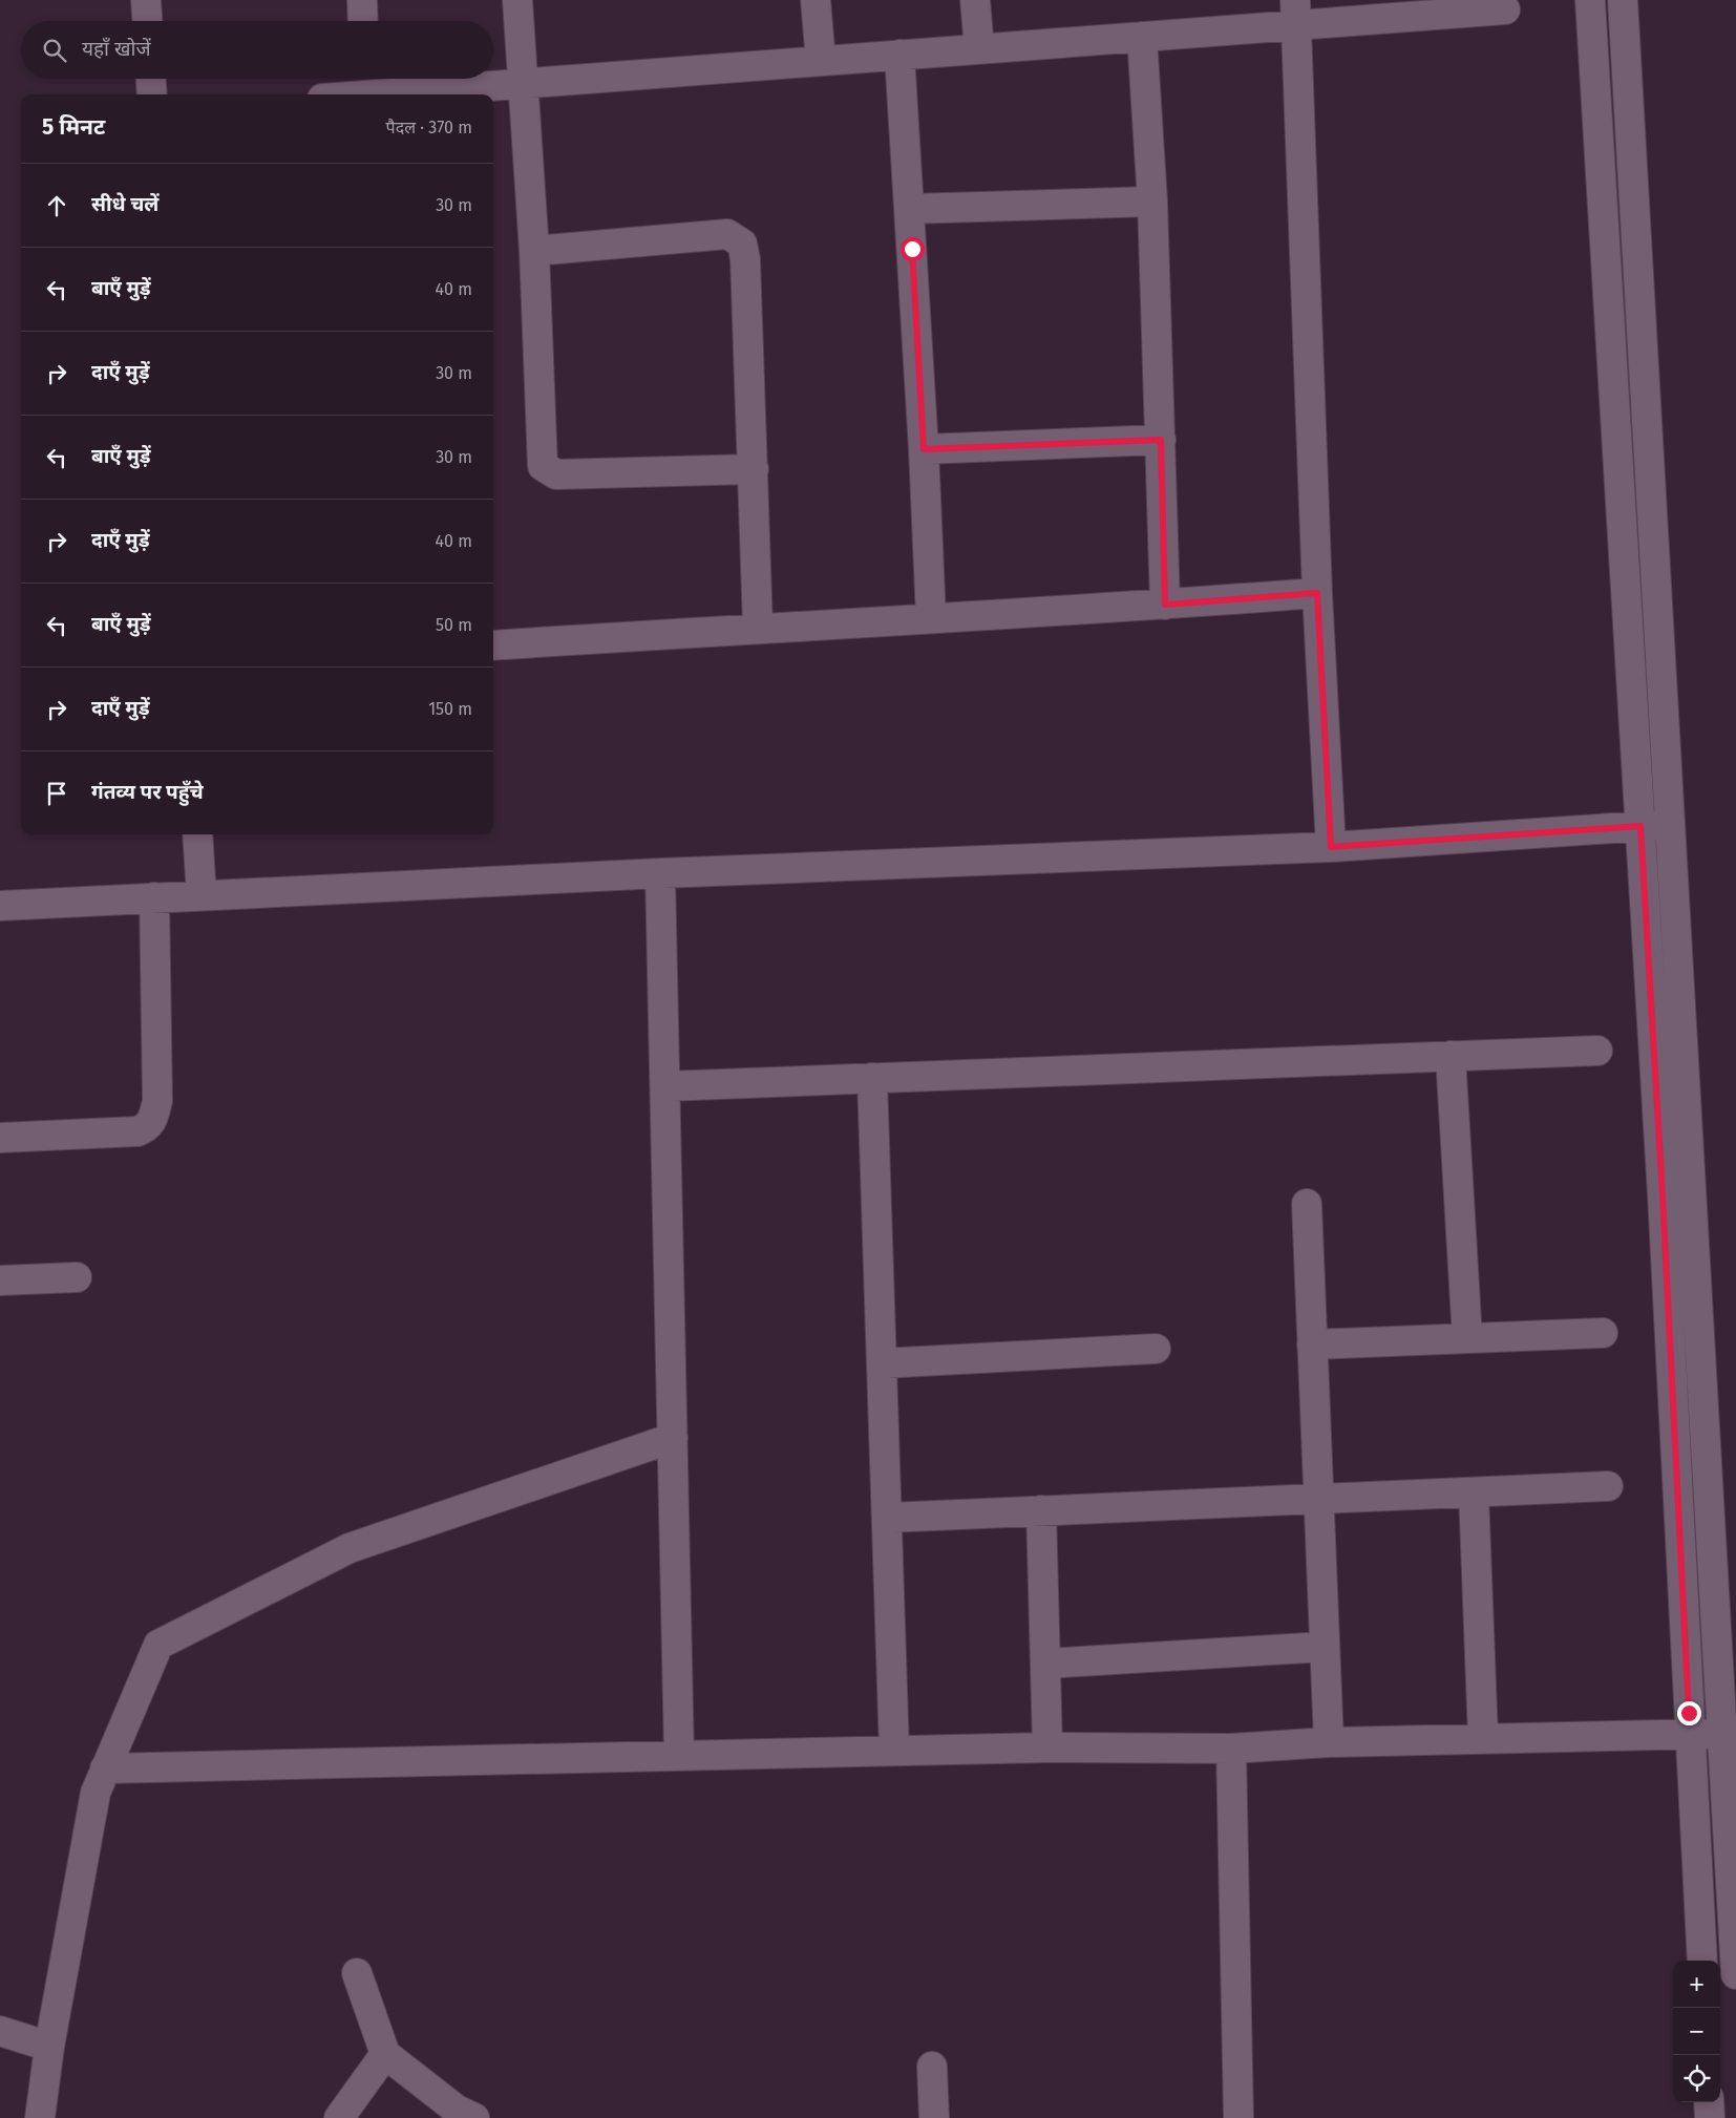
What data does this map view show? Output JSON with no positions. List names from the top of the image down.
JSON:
{
  "page": {
    "search": "यहाँ खोजें",
    "heading": ["5 मिनट", "पैदल · 370 m"],
    "list": [
      ["सीधे चलें", "30 m"],
      ["बाएँ मुड़ें", "40 m"],
      ["दाएँ मुड़ें", "30 m"],
      ["बाएँ मुड़ें", "30 m"],
      ["दाएँ मुड़ें", "40 m"],
      ["बाएँ मुड़ें", "50 m"],
      ["दाएँ मुड़ें", "150 m"],
      "गंतव्य पर पहुँचे"
    ],
    "map_buttons": ["+", "−"]
  }
}
